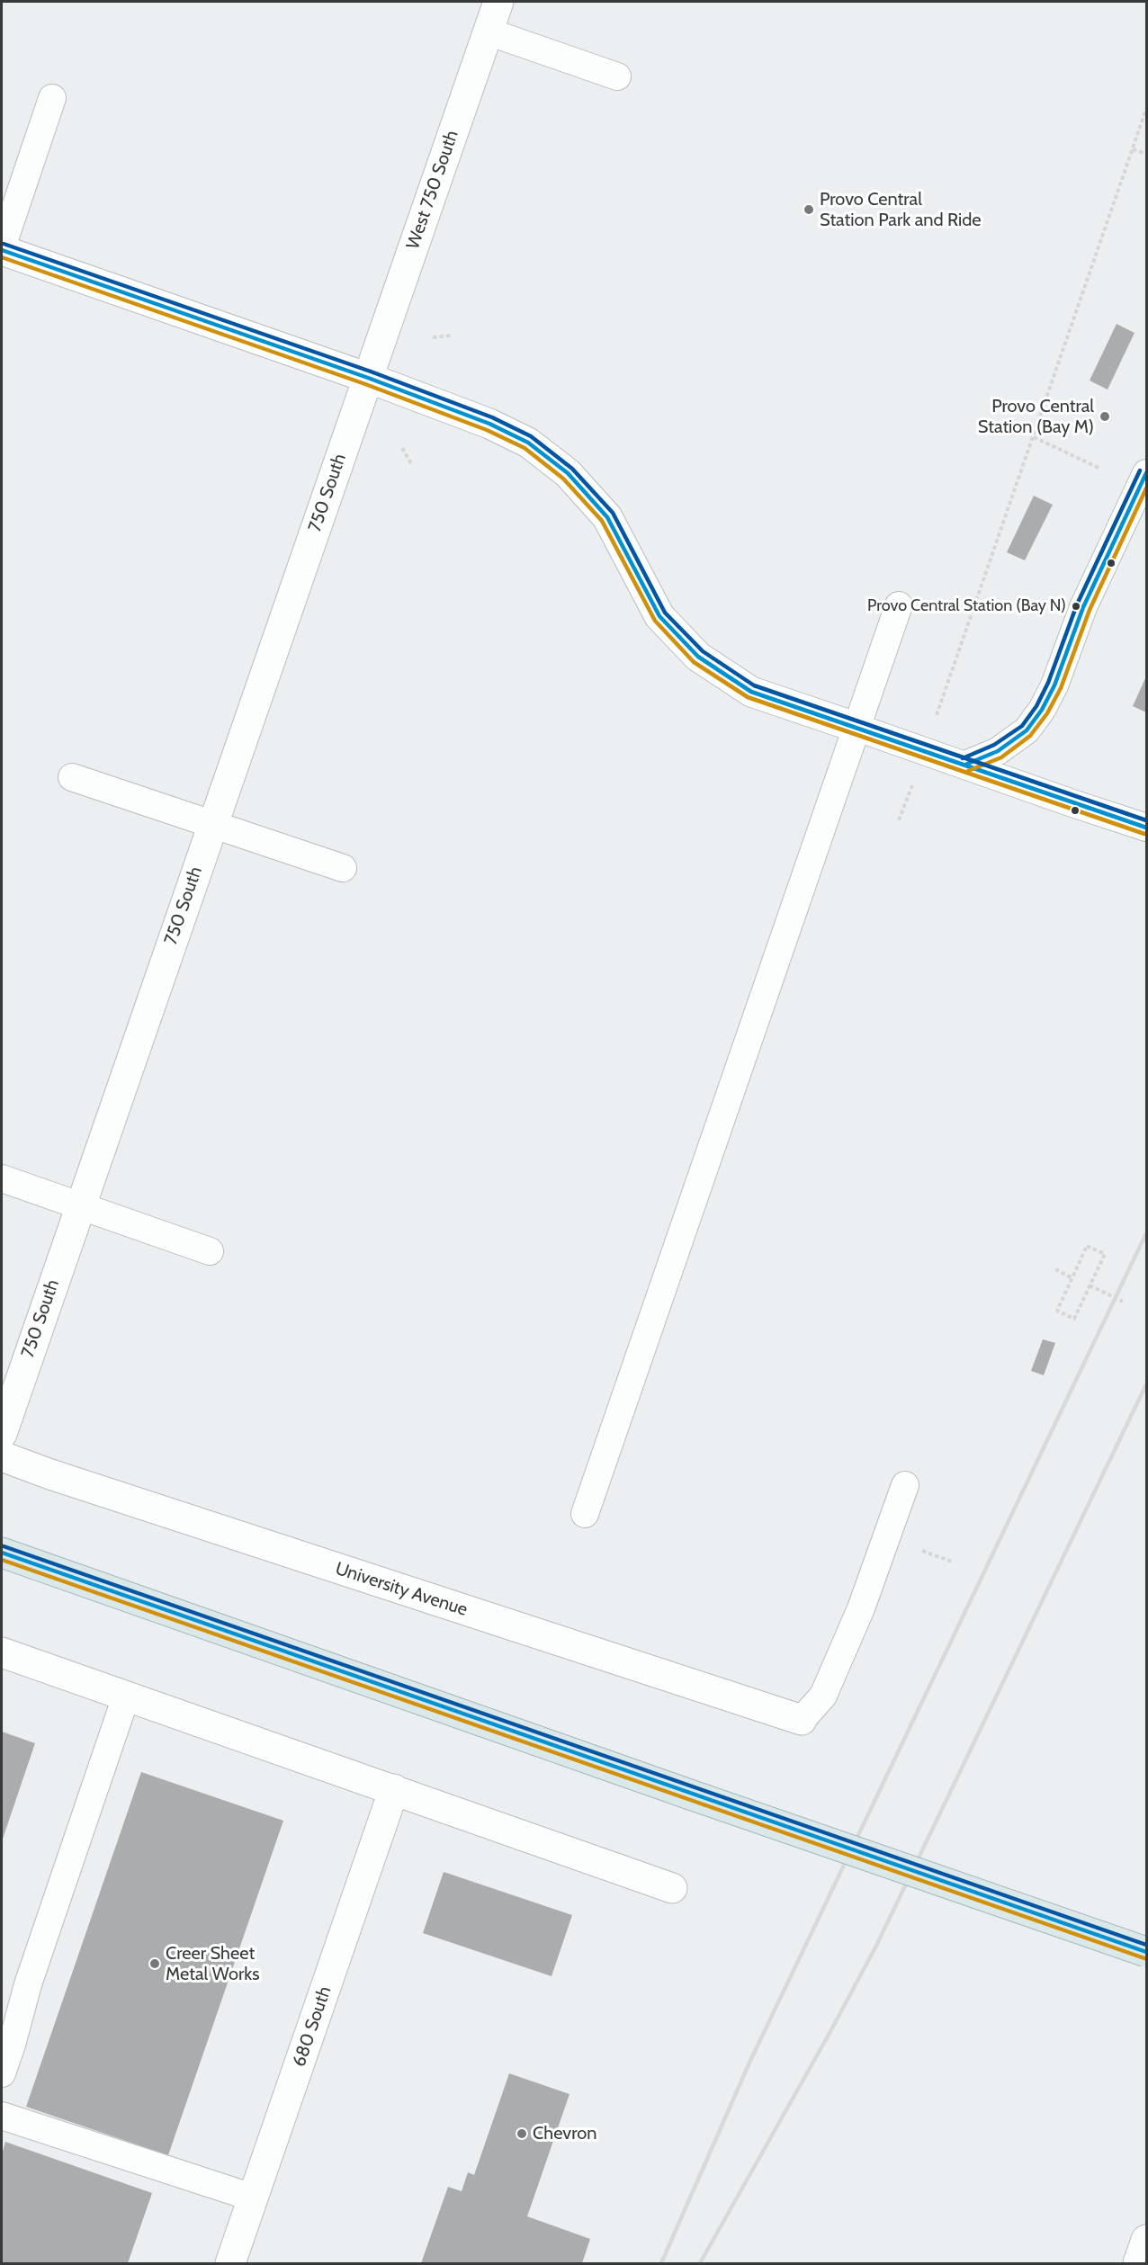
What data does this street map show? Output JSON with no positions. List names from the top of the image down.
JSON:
{
  "streets": {
    "street": [
      "West 750 South",
      "750 South",
      "University Avenue",
      "680 South"
    ]
  },
  "crossings": [
    ["West 750 South", "750 South"]
  ],
  "places": [
    "Provo Central Station Park and Ride",
    "Provo Central Station (Bay M)",
    "Provo Central Station (Bay N)",
    "Creer Sheet Metal Works",
    "Chevron"
  ]
}
